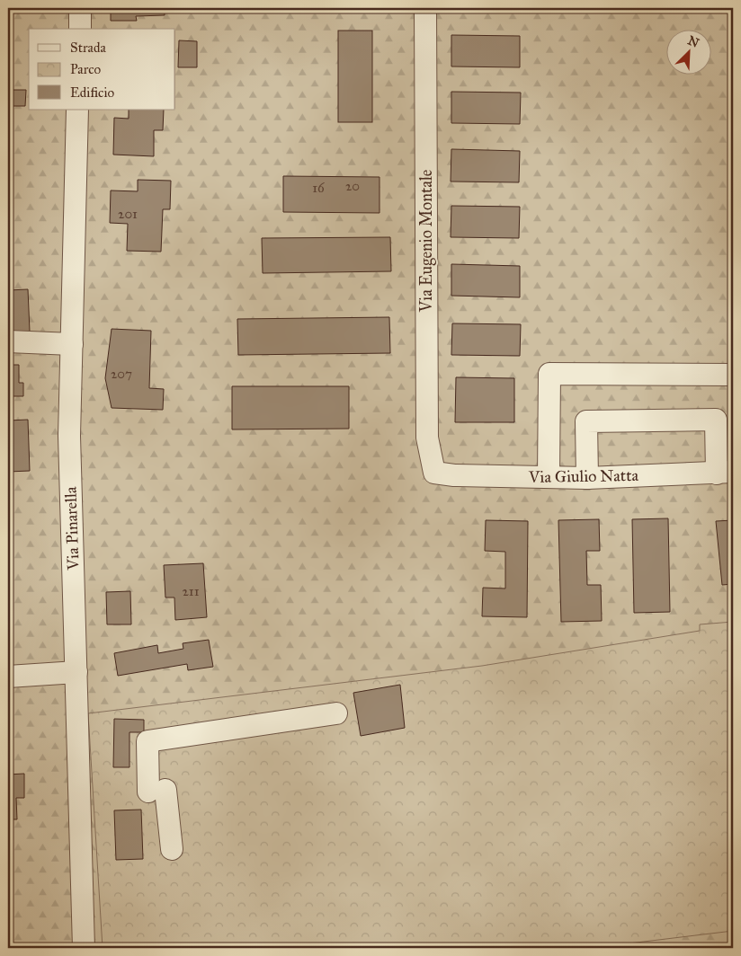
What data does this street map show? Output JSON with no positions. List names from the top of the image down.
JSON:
{
  "streets": {
    "street": ["Via Eugenio Montale", "Via Giulio Natta", "Via Pinarella"]
  },
  "crossings": [
    ["Via Eugenio Montale", "Via Giulio Natta"]
  ],
  "house_numbers": [
    "20",
    "16",
    "201",
    "207",
    "211"
  ],
  "legend": ["Strada", "Parco", "Edificio"],
  "north": "top right"
}
